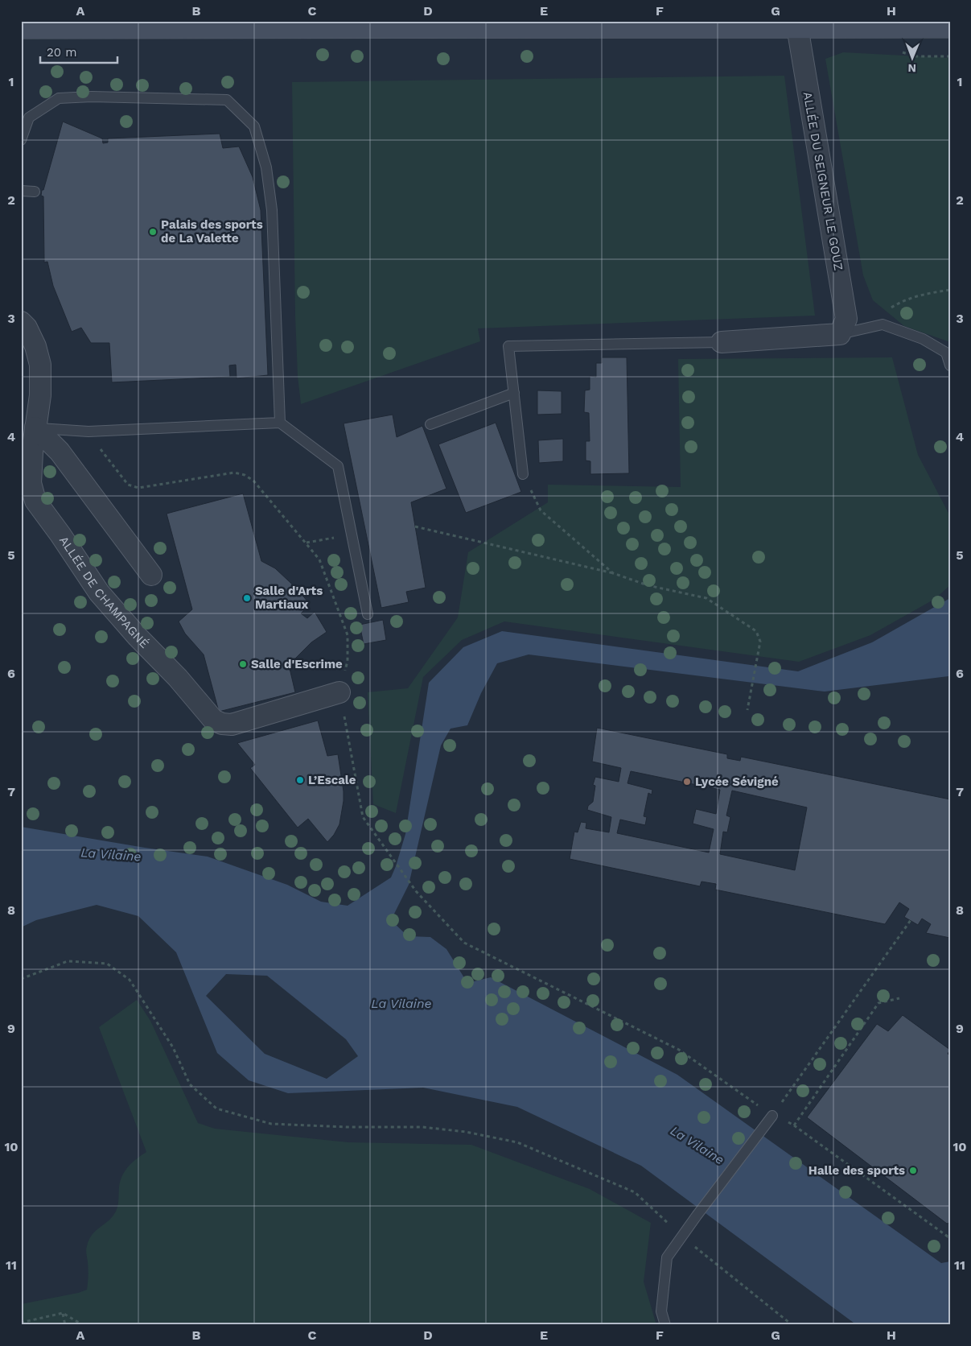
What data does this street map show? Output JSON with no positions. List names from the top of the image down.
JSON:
{
  "streets": {
    "street": ["ALLÉE DU SEIGNEUR LE GOUZ", "ALLÉE DE CHAMPAGNÉ"]
  },
  "water": ["La Vilaine"],
  "places": [
    "Palais des sports de La Valette",
    "Salle d'Arts Martiaux",
    "Salle d'Escrime",
    "L’Escale",
    "Lycée Sévigné",
    "Halle des sports"
  ],
  "scale_bar": "20 m",
  "north": "bottom",
  "grid": {
    "columns": [
      "A",
      "B",
      "C",
      "D",
      "E",
      "F",
      "G",
      "H"
    ],
    "rows": [
      "1",
      "2",
      "3",
      "4",
      "5",
      "6",
      "7",
      "8",
      "9",
      "10",
      "11"
    ]
  }
}
